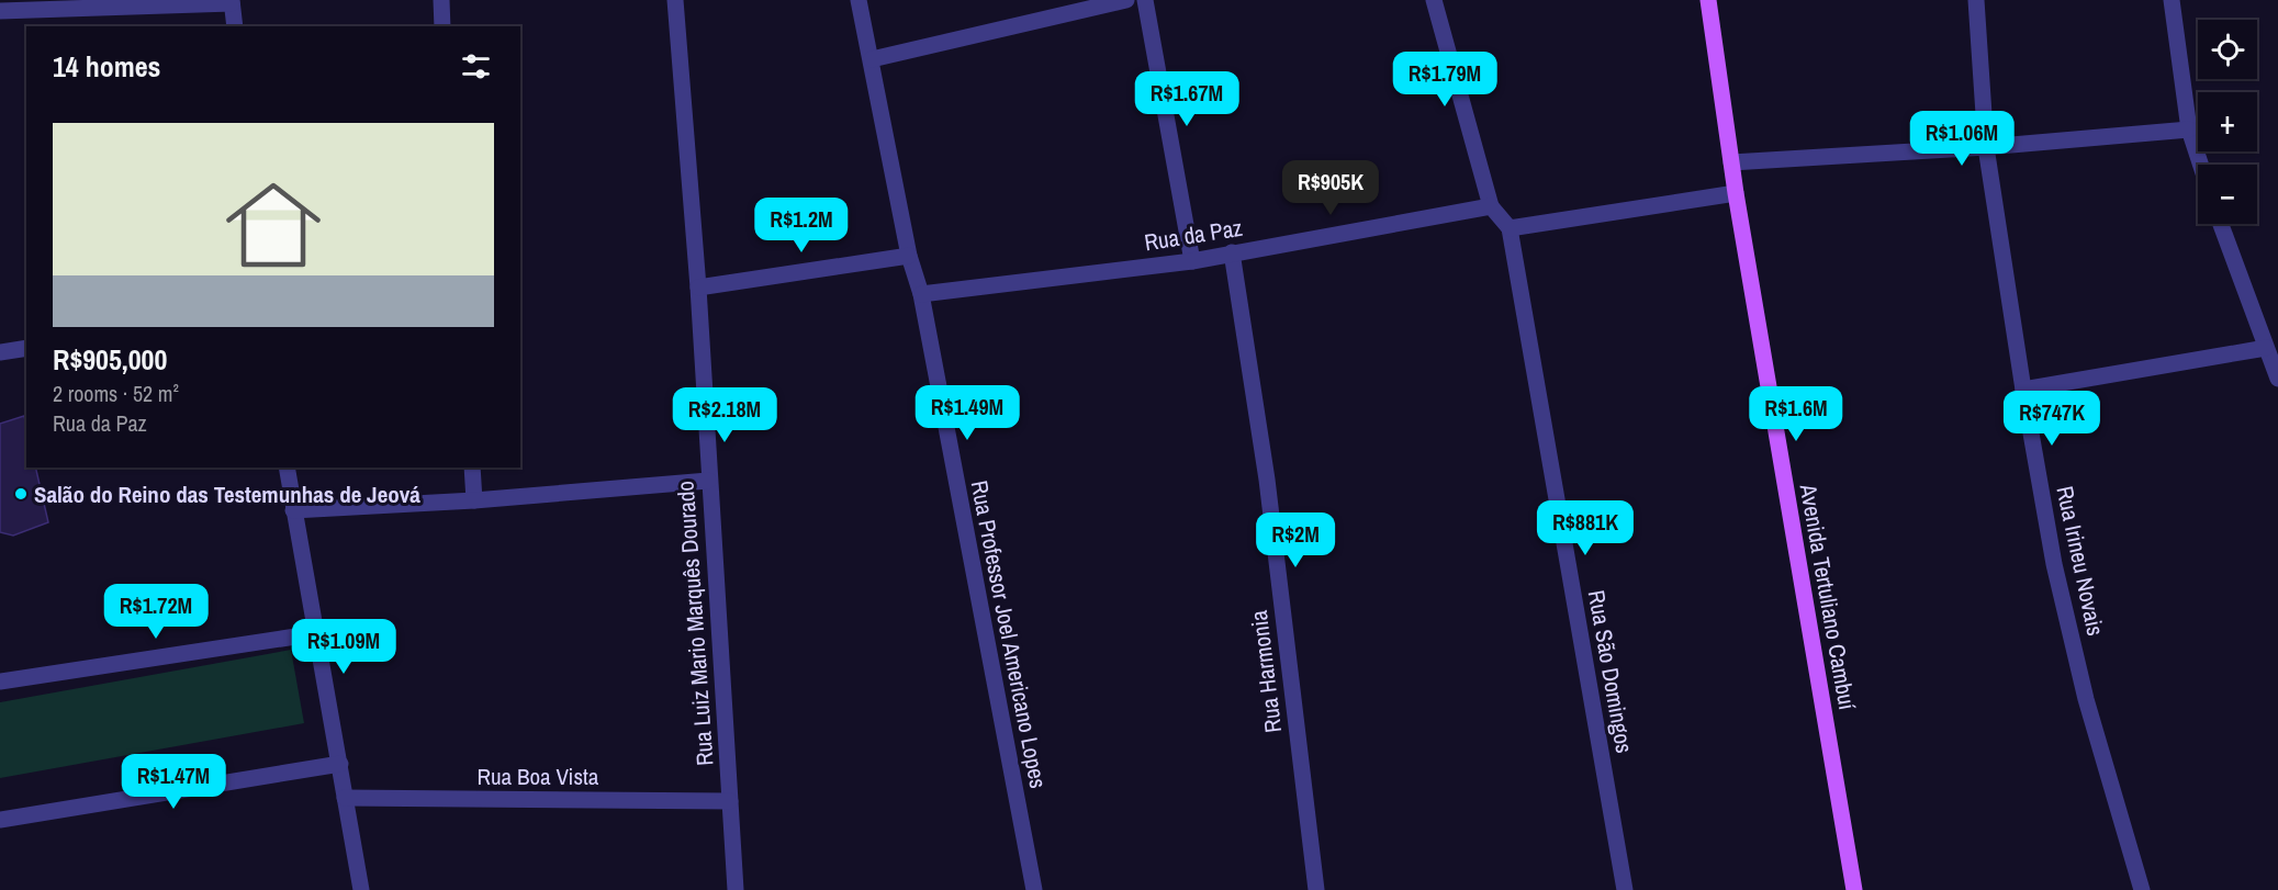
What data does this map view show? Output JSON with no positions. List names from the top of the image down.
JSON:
{
  "streets": {
    "main road": ["Avenida Tertuliano Cambuí"],
    "street": [
      "Rua da Paz",
      "Rua Irineu Novais",
      "Rua Luiz Mario Marquês Dourado",
      "Rua Professor Joel Americano Lopes",
      "Rua Harmonia",
      "Rua São Domingos",
      "Rua Boa Vista"
    ]
  },
  "crossings": [
    ["Rua da Paz", "Rua Professor Joel Americano Lopes"],
    ["Rua da Paz", "Rua Harmonia"],
    ["Rua Luiz Mario Marquês Dourado", "Rua Boa Vista"]
  ],
  "places": ["Salão do Reino das Testemunhas de Jeová"],
  "page": {
    "map_buttons": ["+", "−"],
    "heading": "14 homes",
    "price": [
      "R$1.79M",
      "R$1.67M",
      "R$1.06M",
      "R$905K",
      "R$1.2M",
      "R$1.49M",
      "R$1.6M",
      "R$2.18M",
      "R$747K",
      "R$881K",
      "R$2M",
      "R$1.72M",
      "R$1.09M",
      "R$1.47M"
    ],
    "list": [
      {
        "name": "R$905,000",
        "note": "2 rooms · 52 m² · Rua da Paz"
      }
    ]
  }
}
